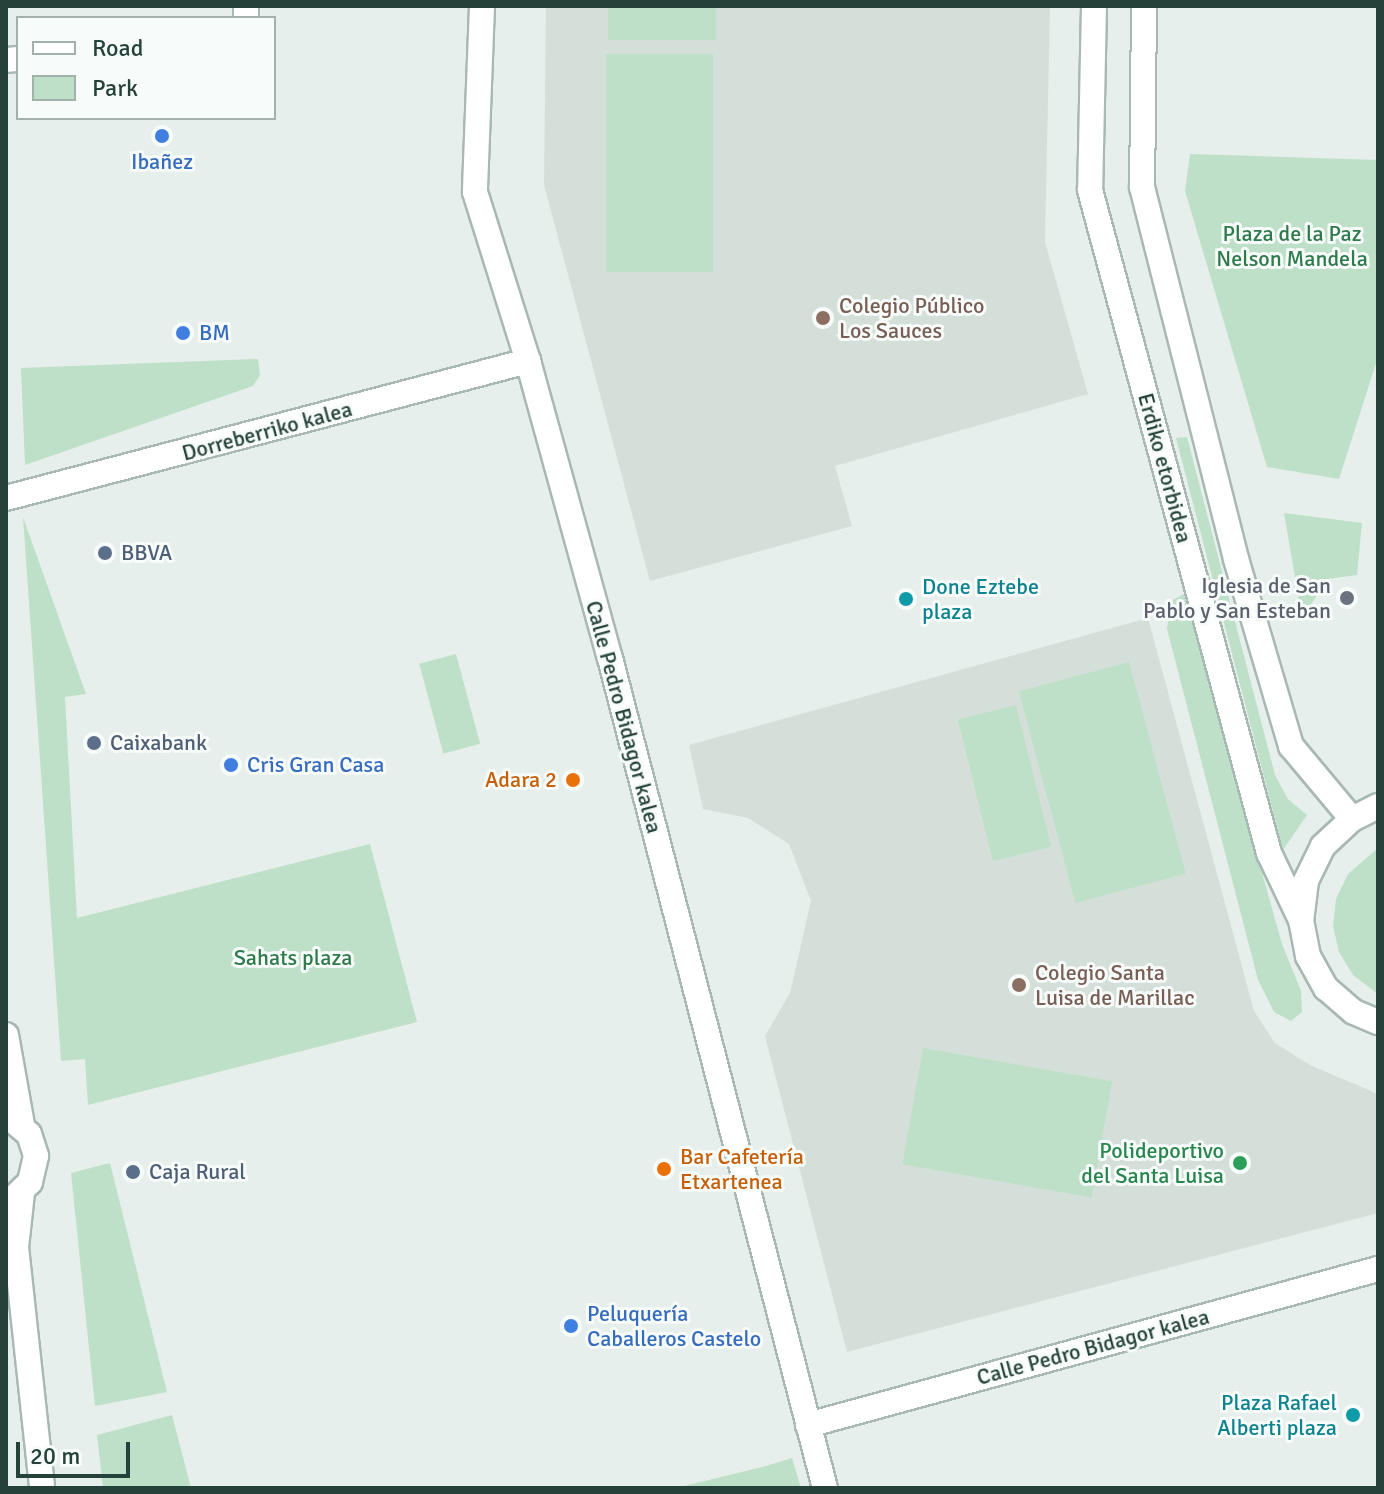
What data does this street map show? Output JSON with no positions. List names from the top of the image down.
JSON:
{
  "streets": {
    "street": ["Dorreberriko kalea", "Erdiko etorbidea", "Calle Pedro Bidagor kalea"]
  },
  "crossings": [
    ["Dorreberriko kalea", "Calle Pedro Bidagor kalea"]
  ],
  "parks": ["Plaza de la Paz Nelson Mandela", "Sahats plaza"],
  "places": [
    "Ibañez",
    "Colegio Público Los Sauces",
    "BM",
    "BBVA",
    "Iglesia de San Pablo y San Esteban",
    "Done Eztebe plaza",
    "Caixabank",
    "Cris Gran Casa",
    "Adara 2",
    "Colegio Santa Luisa de Marillac",
    "Polideportivo del Santa Luisa",
    "Bar Cafetería Etxartenea",
    "Caja Rural",
    "Peluquería Caballeros Castelo",
    "Plaza Rafael Alberti plaza"
  ],
  "legend": ["Road", "Park"],
  "scale_bar": "20 m"
}
